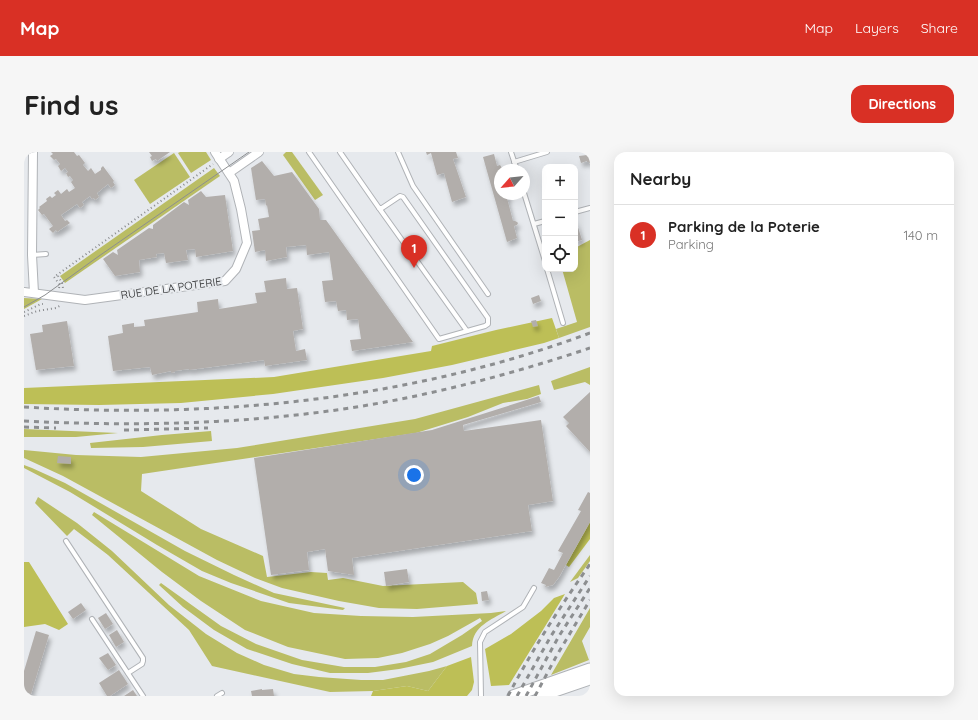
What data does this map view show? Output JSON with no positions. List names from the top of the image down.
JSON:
{
  "streets": {
    "street": ["RUE DE LA POTERIE"]
  },
  "north": "bottom left",
  "page": {
    "header": "Map",
    "nav": ["Map", "Layers", "Share"],
    "buttons": "Directions",
    "title": "Find us",
    "heading": "Nearby",
    "map_buttons": ["+", "−"],
    "list": [
      {
        "mark": "1",
        "name": "Parking de la Poterie",
        "note": "Parking",
        "value": "140 m"
      }
    ],
    "pins": "1"
  }
}
